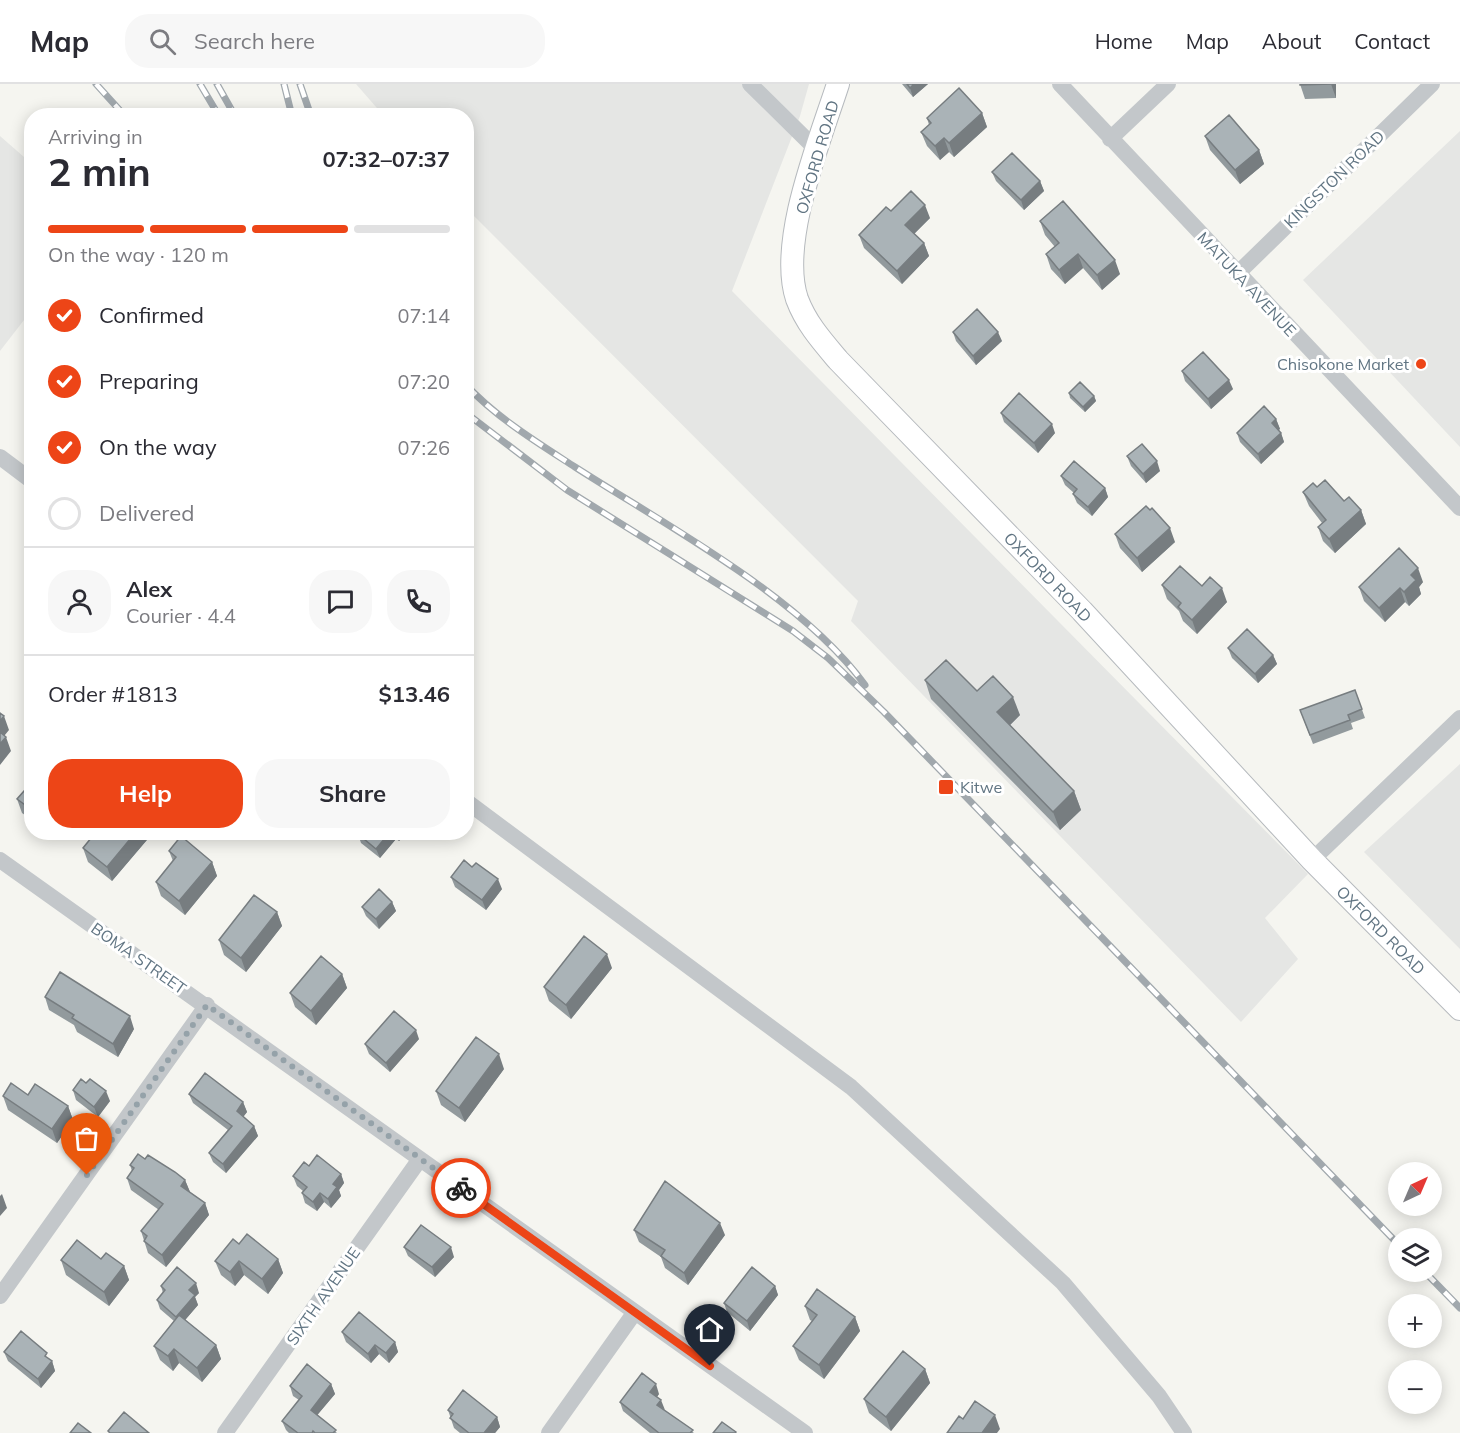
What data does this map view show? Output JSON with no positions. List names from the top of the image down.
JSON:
{
  "streets": {
    "main road": ["OXFORD ROAD"],
    "street": [
      "KINGSTON ROAD",
      "MATUKA AVENUE",
      "BOMA STREET",
      "SIXTH AVENUE"
    ]
  },
  "crossings": [
    ["KINGSTON ROAD", "MATUKA AVENUE"],
    ["BOMA STREET", "SIXTH AVENUE"]
  ],
  "places": {
    "other": ["Chisokone Market"],
    "transit": ["Kitwe"]
  },
  "north": "top right",
  "page": {
    "header": "Map",
    "search": "Search here",
    "nav": [
      "Home",
      "Map",
      "About",
      "Contact"
    ],
    "heading": ["2 min", "Arriving in", "07:32–07:37"],
    "panel": [
      "Alex",
      "Courier · 4.4",
      "Order #1813",
      "$13.46"
    ],
    "bar": "On the way · 120 m",
    "list": [
      ["Confirmed", "07:14"],
      ["Preparing", "07:20"],
      ["On the way", "07:26"],
      "Delivered"
    ],
    "buttons": ["Help", "Share"],
    "map_buttons": ["+", "−"]
  }
}
